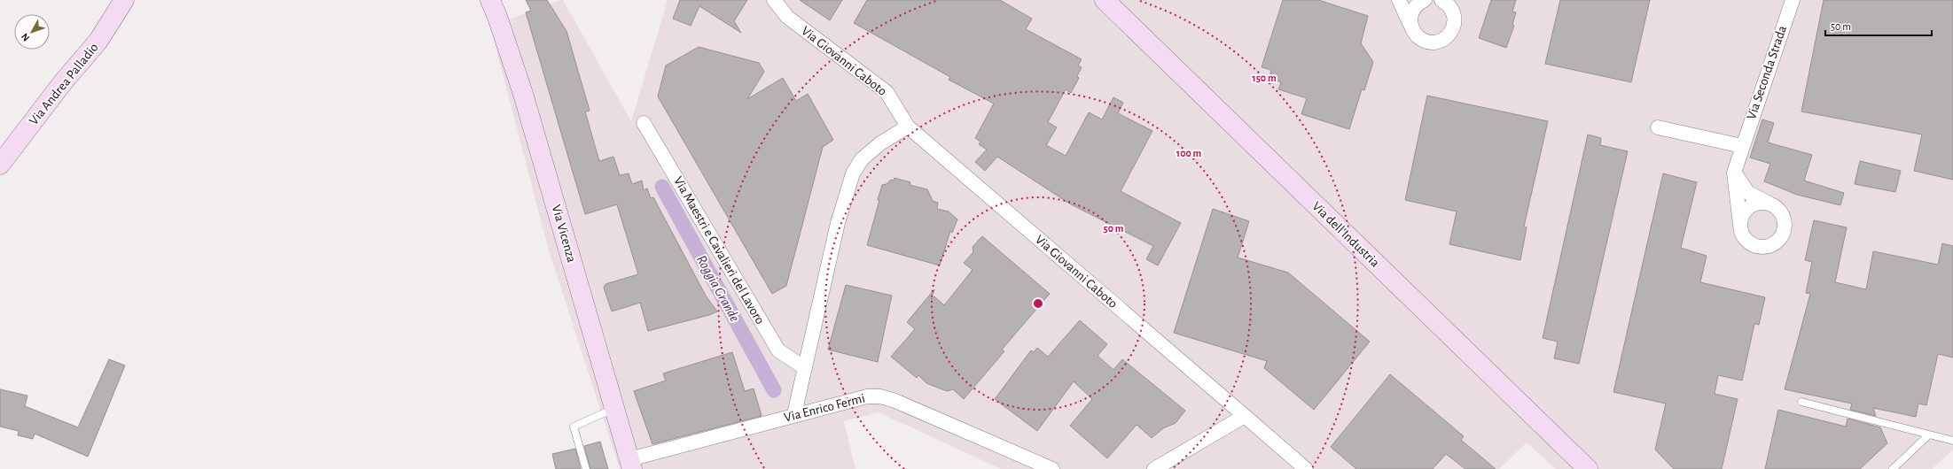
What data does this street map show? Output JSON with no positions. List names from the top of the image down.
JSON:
{
  "streets": {
    "street": [
      "Via Giovanni Caboto",
      "Via Seconda Strada",
      "Via Andrea Palladio",
      "Via Vicenza",
      "Via dell'Industria",
      "Via Maestri e Cavalieri del Lavoro",
      "Via Enrico Fermi"
    ]
  },
  "crossings": [
    ["Via Vicenza", "Via Enrico Fermi"]
  ],
  "water": ["Roggia Grande"],
  "scale_bar": "50 m",
  "north": "bottom left",
  "rings": ["150 m", "100 m", "50 m"]
}
